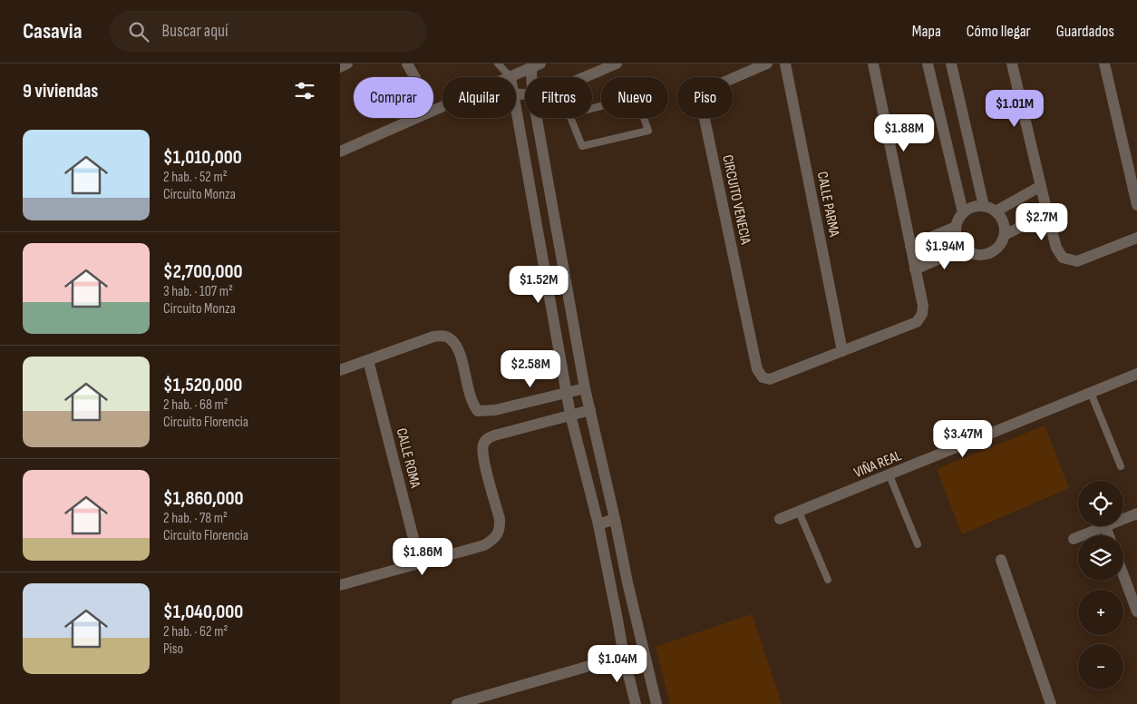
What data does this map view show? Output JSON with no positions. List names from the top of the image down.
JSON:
{
  "streets": {
    "street": [
      "CIRCUITO VENECIA",
      "CALLE PARMA",
      "CALLE ROMA",
      "VIÑA REAL"
    ]
  },
  "crossings": [
    ["CIRCUITO VENECIA", "CALLE PARMA"]
  ],
  "page": {
    "header": "Casavia",
    "search": "Buscar aquí",
    "nav": ["Mapa", "Cómo llegar", "Guardados"],
    "heading": "9 viviendas",
    "chip": [
      "Comprar",
      "Alquilar",
      "Filtros",
      "Nuevo",
      "Piso"
    ],
    "price": [
      "$1.01M",
      "$1.88M",
      "$2.7M",
      "$1.94M",
      "$1.52M",
      "$2.58M",
      "$3.47M",
      "$1.86M",
      "$1.04M"
    ],
    "list": [
      {
        "name": "$1,010,000",
        "note": "2 hab. · 52 m² · Circuito Monza"
      },
      {
        "name": "$2,700,000",
        "note": "3 hab. · 107 m² · Circuito Monza"
      },
      {
        "name": "$1,520,000",
        "note": "2 hab. · 68 m² · Circuito Florencia"
      },
      {
        "name": "$1,860,000",
        "note": "2 hab. · 78 m² · Circuito Florencia"
      },
      {
        "name": "$1,040,000",
        "note": "2 hab. · 62 m² · Piso"
      }
    ],
    "map_buttons": ["+", "−"]
  }
}
